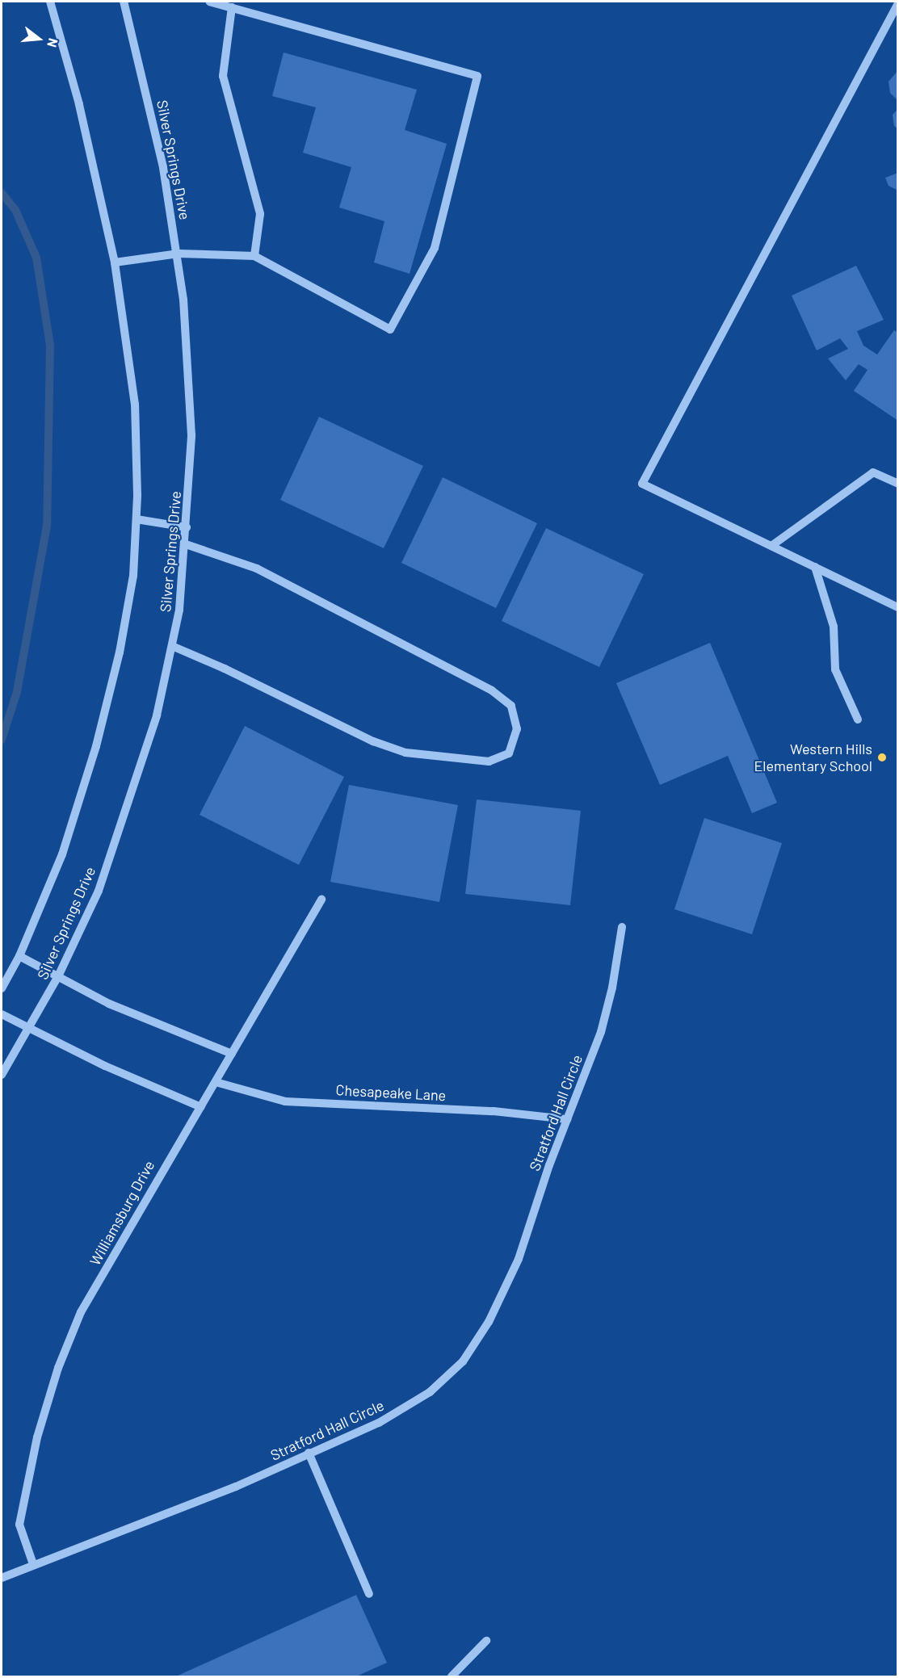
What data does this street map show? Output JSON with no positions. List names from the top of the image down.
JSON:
{
  "streets": {
    "street": [
      "Silver Springs Drive",
      "Chesapeake Lane",
      "Stratford Hall Circle",
      "Williamsburg Drive"
    ]
  },
  "crossings": [
    ["Chesapeake Lane", "Stratford Hall Circle"],
    ["Chesapeake Lane", "Williamsburg Drive"],
    ["Stratford Hall Circle", "Williamsburg Drive"]
  ],
  "places": ["Western Hills Elementary School"],
  "north": "right"
}
